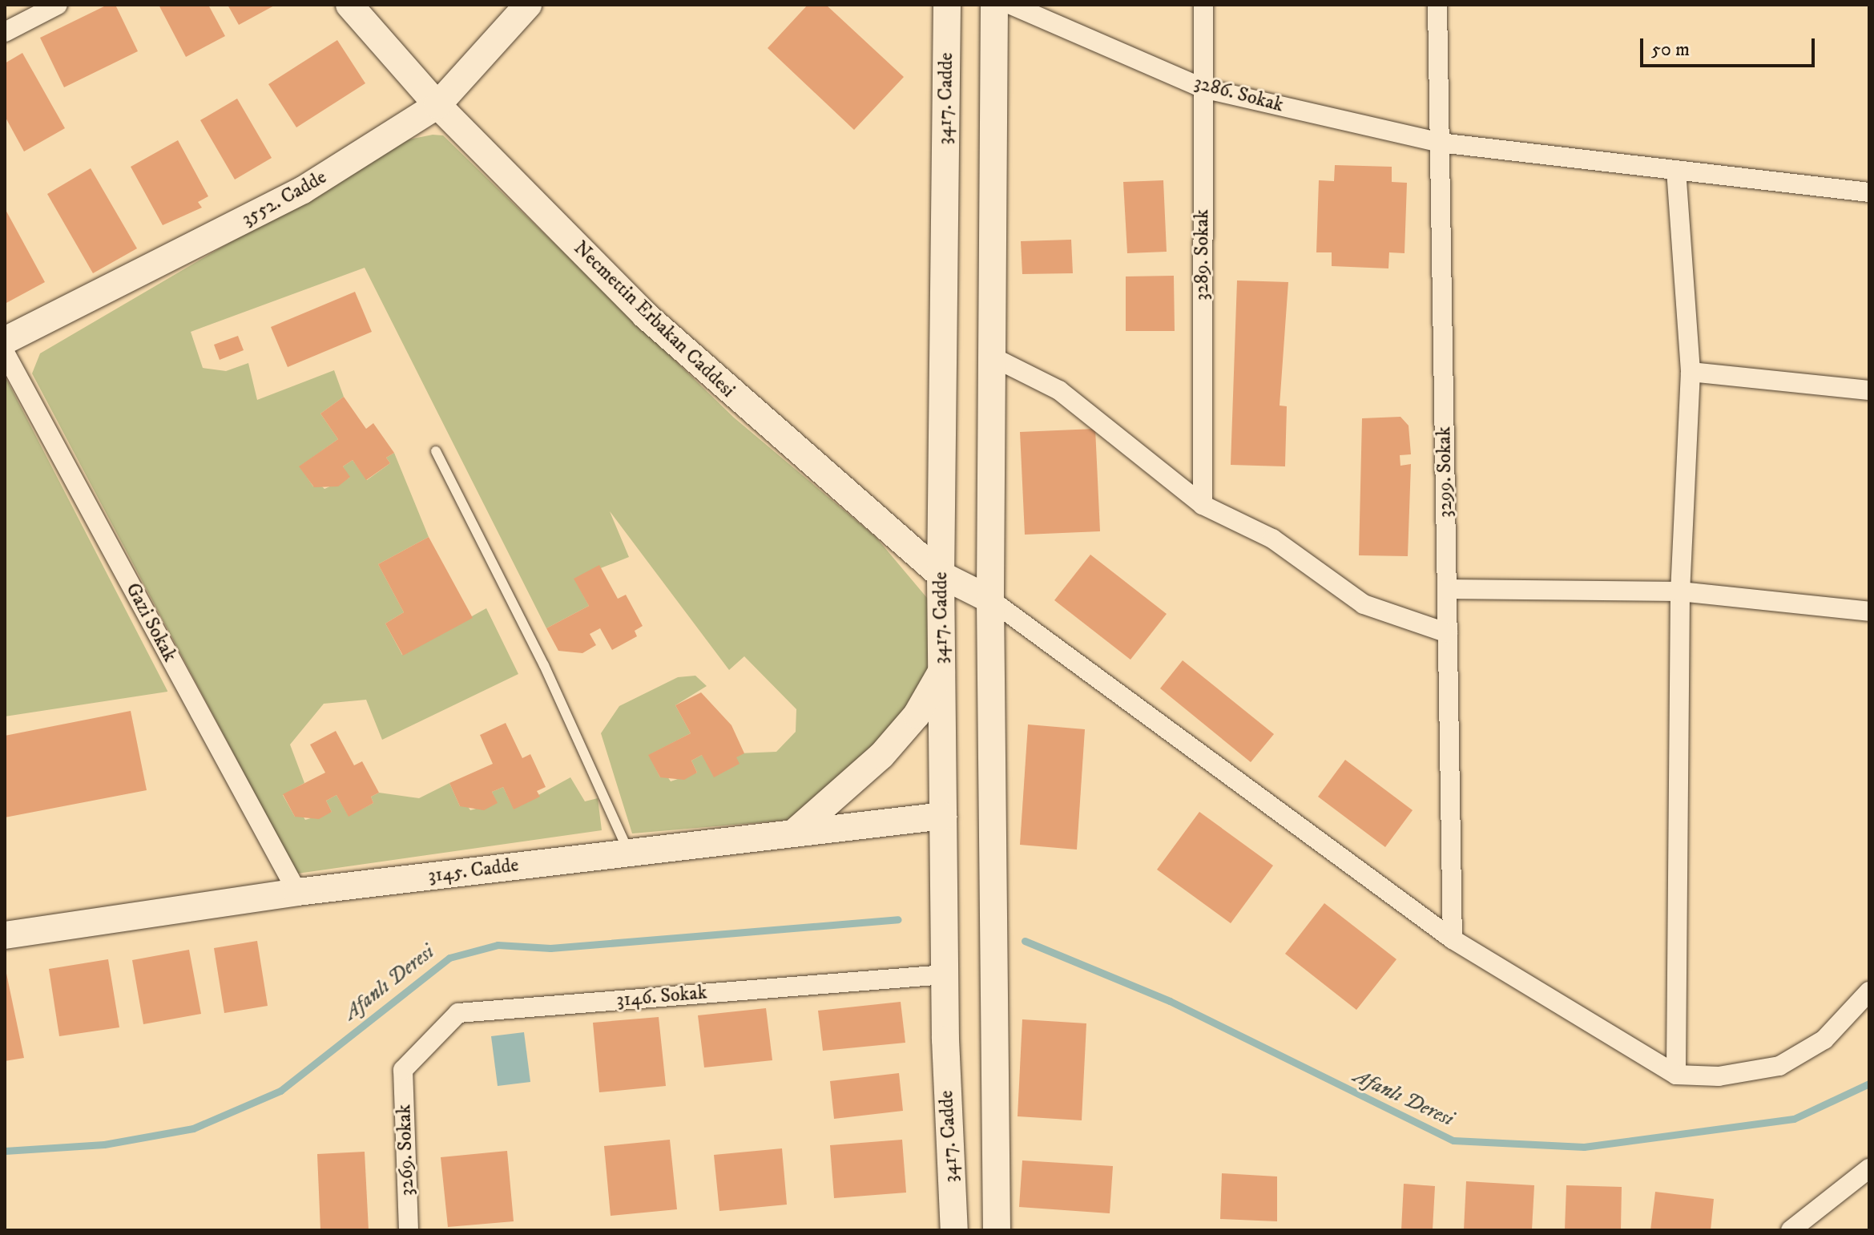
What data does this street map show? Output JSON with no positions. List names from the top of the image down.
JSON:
{
  "streets": {
    "street": [
      "3286. Sokak",
      "3417. Cadde",
      "3552. Cadde",
      "3289. Sokak",
      "Necmettin Erbakan Caddesi",
      "3299. Sokak",
      "Gazi Sokak",
      "3145. Cadde",
      "3146. Sokak",
      "3269. Sokak"
    ]
  },
  "crossings": [
    ["3286. Sokak", "3289. Sokak"],
    ["3286. Sokak", "3299. Sokak"],
    ["3417. Cadde", "Necmettin Erbakan Caddesi"],
    ["3417. Cadde", "3145. Cadde"],
    ["3417. Cadde", "3146. Sokak"],
    ["3552. Cadde", "Necmettin Erbakan Caddesi"],
    ["Gazi Sokak", "3145. Cadde"],
    ["3146. Sokak", "3269. Sokak"]
  ],
  "water": ["Afanlı Deresi"],
  "scale_bar": "50 m"
}
